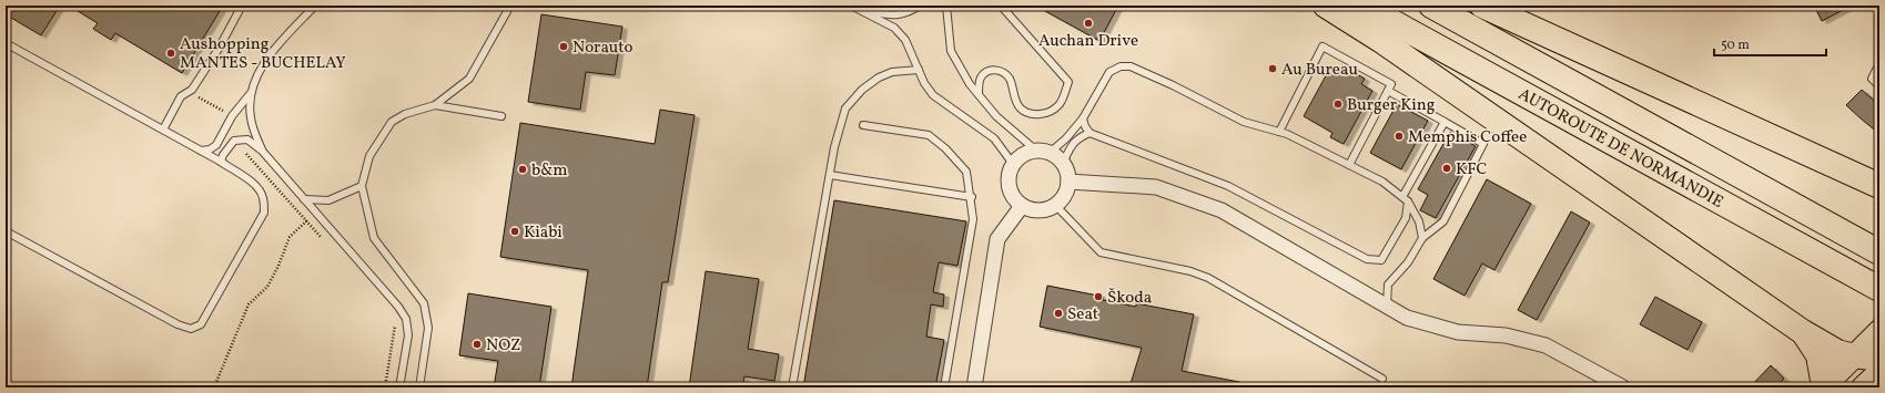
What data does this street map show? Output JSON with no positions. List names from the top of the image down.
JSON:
{
  "streets": {
    "highway": ["AUTOROUTE DE NORMANDIE"]
  },
  "places": [
    "Auchan Drive",
    "Norauto",
    "Aushopping MANTES - BUCHELAY",
    "Au Bureau",
    "Burger King",
    "Memphis Coffee",
    "KFC",
    "b&m",
    "Kiabi",
    "Škoda",
    "Seat",
    "NOZ"
  ],
  "scale_bar": "50 m"
}
